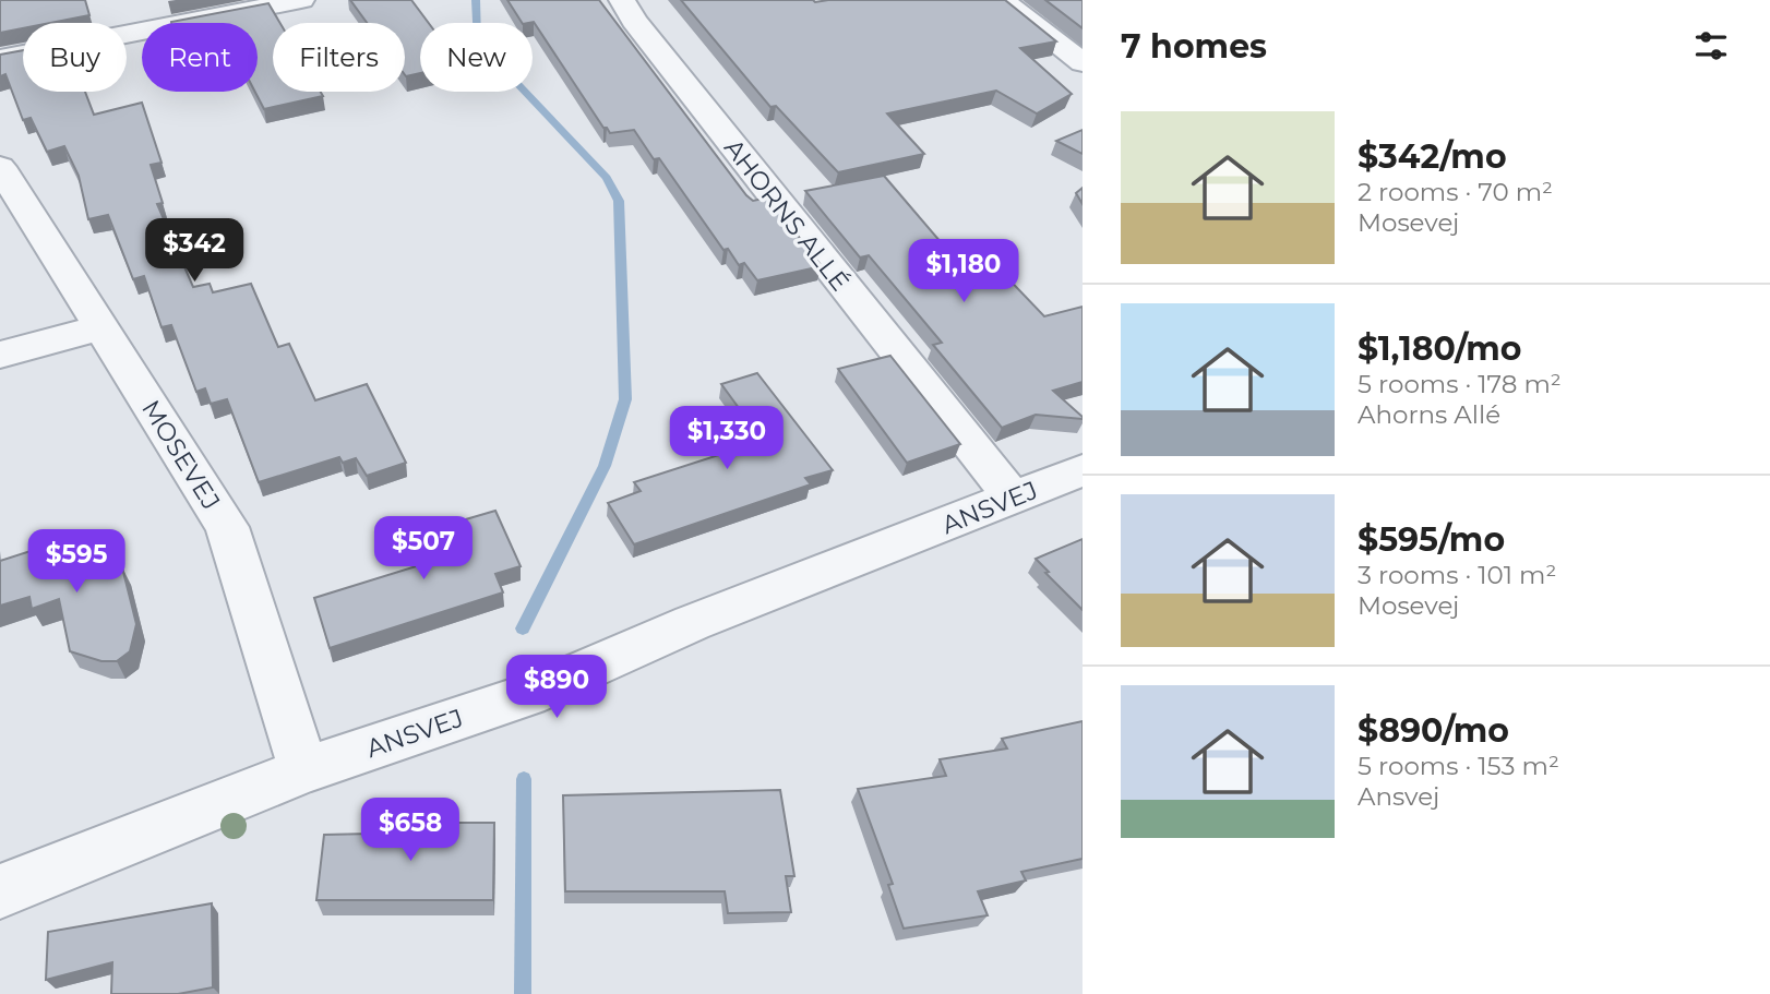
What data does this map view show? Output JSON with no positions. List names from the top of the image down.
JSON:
{
  "streets": {
    "street": ["AHORNS ALLÉ", "MOSEVEJ", "ANSVEJ"]
  },
  "crossings": [
    ["AHORNS ALLÉ", "ANSVEJ"],
    ["MOSEVEJ", "ANSVEJ"]
  ],
  "page": {
    "heading": "7 homes",
    "chip": [
      "Buy",
      "Rent",
      "Filters",
      "New"
    ],
    "list": [
      {
        "name": "$342/mo",
        "note": "2 rooms · 70 m² · Mosevej"
      },
      {
        "name": "$1,180/mo",
        "note": "5 rooms · 178 m² · Ahorns Allé"
      },
      {
        "name": "$595/mo",
        "note": "3 rooms · 101 m² · Mosevej"
      },
      {
        "name": "$890/mo",
        "note": "5 rooms · 153 m² · Ansvej"
      }
    ],
    "price": [
      "$342",
      "$1,180",
      "$1,330",
      "$507",
      "$595",
      "$890",
      "$658"
    ]
  }
}
